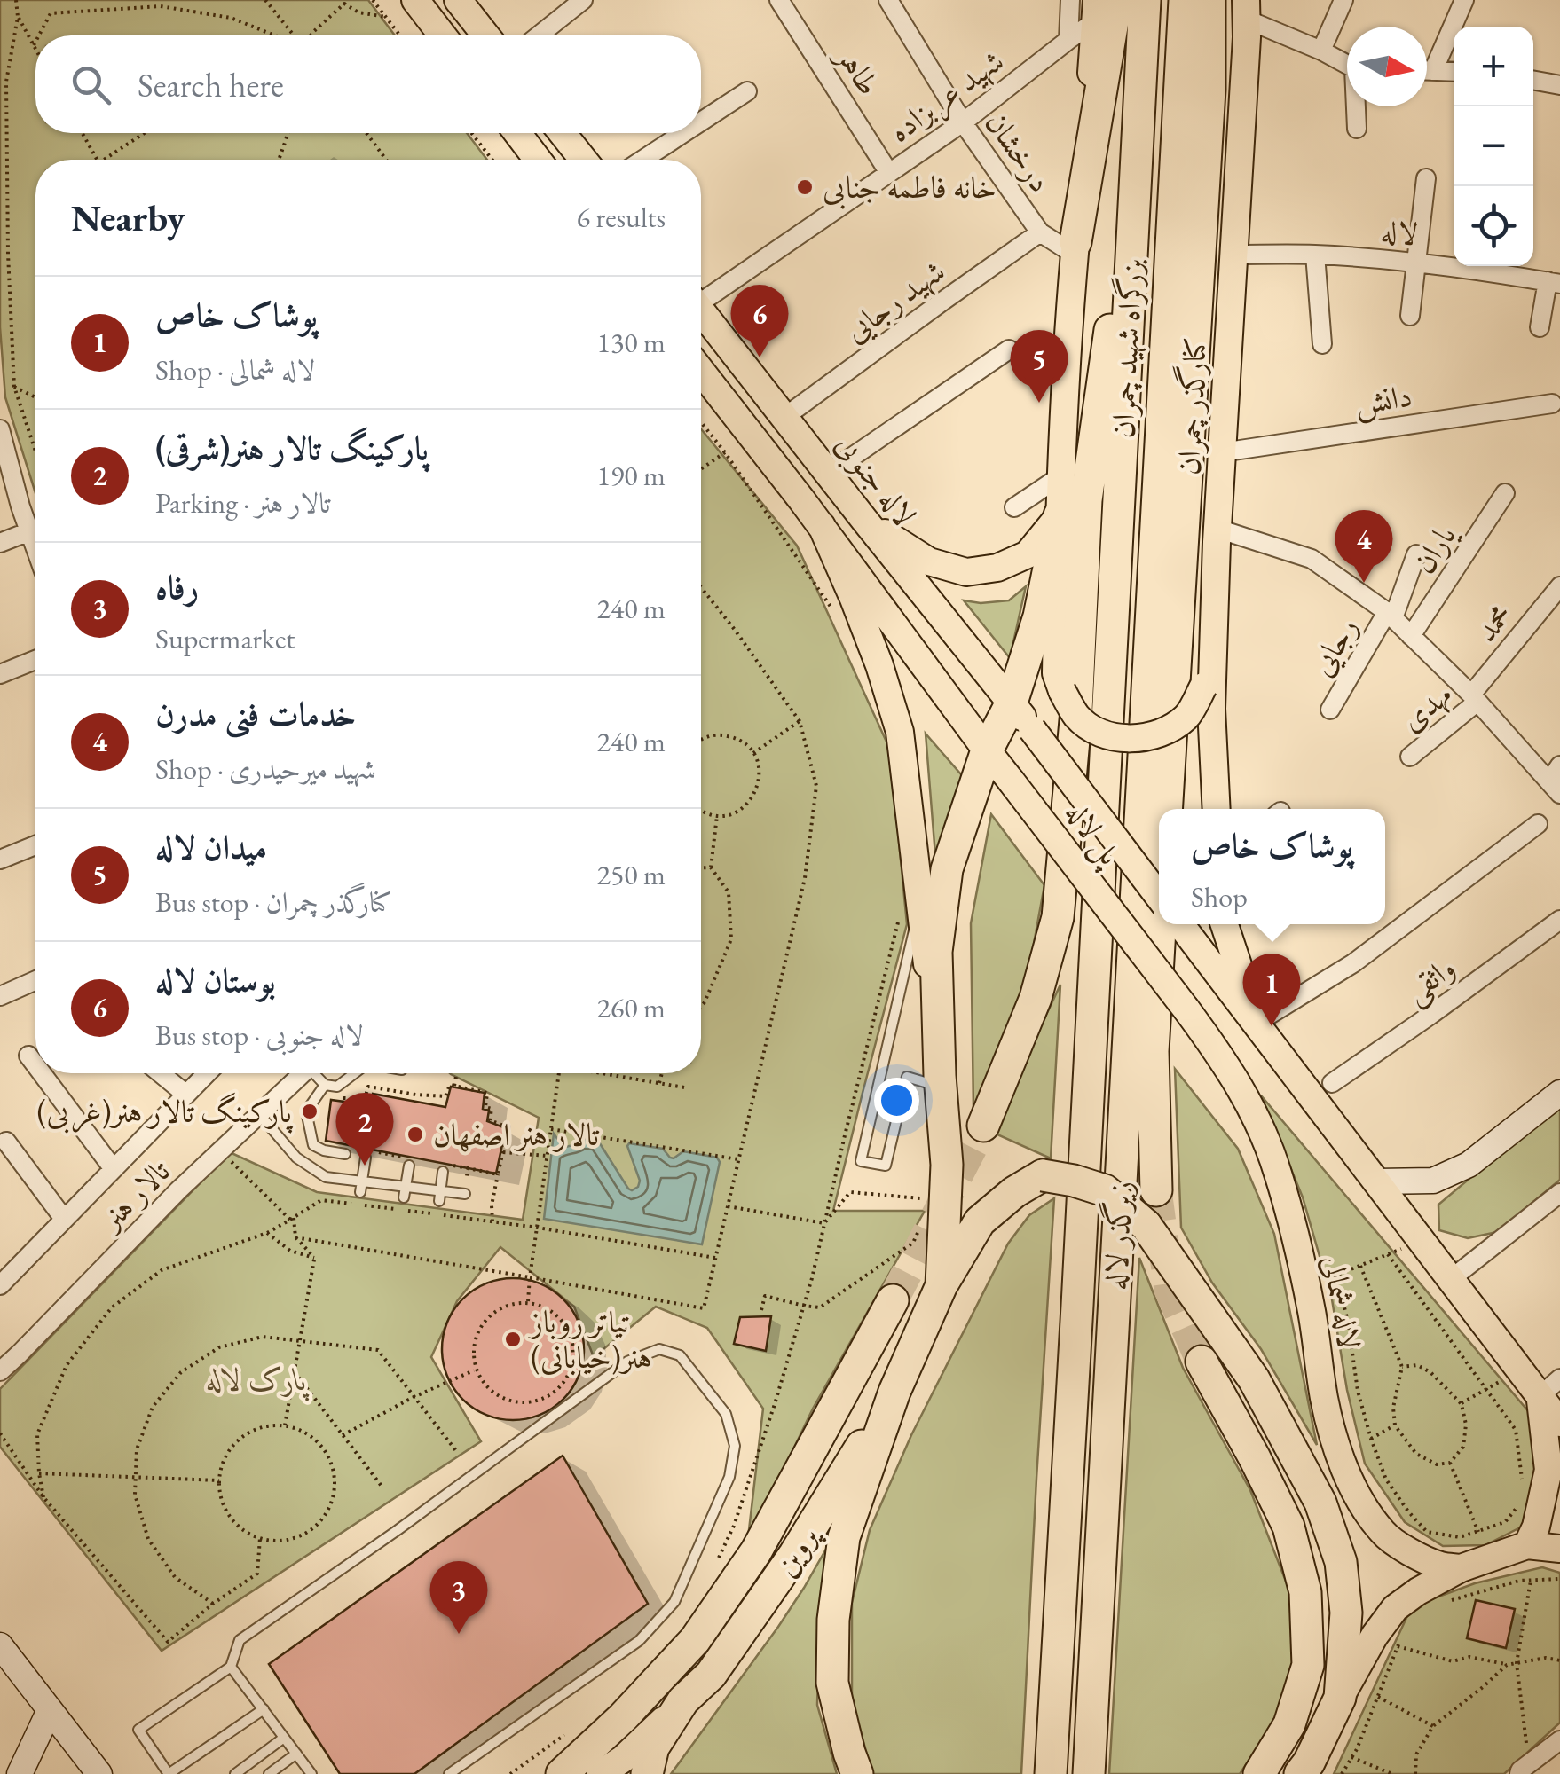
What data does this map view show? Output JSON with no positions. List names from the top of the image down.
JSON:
{
  "streets": {
    "highway": ["بزرگراه شهید چمران", "زیرگذر لاله", "پروین"],
    "main road": [
      "کنارگذر چمران",
      "لاله جنوبی",
      "پل لاله",
      "لاله شمالی"
    ],
    "street": [
      "طاهر",
      "شهید عربزاده",
      "درخشان",
      "لاله",
      "شهید رجایی",
      "دانش",
      "یاران",
      "محمد",
      "رجایی",
      "مهدی",
      "واثقی",
      "تالار هنر"
    ]
  },
  "crossings": [
    ["طاهر", "شهید عربزاده"],
    ["شهید عربزاده", "درخشان"],
    ["درخشان", "شهید رجایی"],
    ["لاله", "کنارگذر چمران"],
    ["شهید رجایی", "لاله جنوبی"],
    ["بزرگراه شهید چمران", "زیرگذر لاله"],
    ["دانش", "کنارگذر چمران"],
    ["لاله جنوبی", "پل لاله"],
    ["محمد", "مهدی"],
    ["پل لاله", "لاله شمالی"]
  ],
  "parks": ["پارک لاله"],
  "places": [
    "خانه فاطمه جنابی",
    "پارکینگ تالار هنر(غربی)",
    "تالار هنر اصفهان",
    "تیاتر روباز هنر(خیابانی)"
  ],
  "north": "right",
  "page": {
    "map_buttons": ["+", "−"],
    "search": "Search here",
    "heading": ["Nearby", "6 results"],
    "list": [
      {
        "mark": "1",
        "name": "پوشاک خاص",
        "note": "Shop · لاله شمالی",
        "value": "130 m"
      },
      {
        "mark": "2",
        "name": "پارکینگ تالار هنر(شرقی)",
        "note": "Parking · تالار هنر",
        "value": "190 m"
      },
      {
        "mark": "3",
        "name": "رفاه",
        "note": "Supermarket",
        "value": "240 m"
      },
      {
        "mark": "4",
        "name": "خدمات فنی مدرن",
        "note": "Shop · شهید میرحیدری",
        "value": "240 m"
      },
      {
        "mark": "5",
        "name": "میدان لاله",
        "note": "Bus stop · کنارگذر چمران",
        "value": "250 m"
      },
      {
        "mark": "6",
        "name": "بوستان لاله",
        "note": "Bus stop · لاله جنوبی",
        "value": "260 m"
      }
    ],
    "pins": [
      "6",
      "5",
      "4",
      "1",
      "2",
      "3"
    ],
    "popup": ["پوشاک خاص", "Shop"]
  }
}
